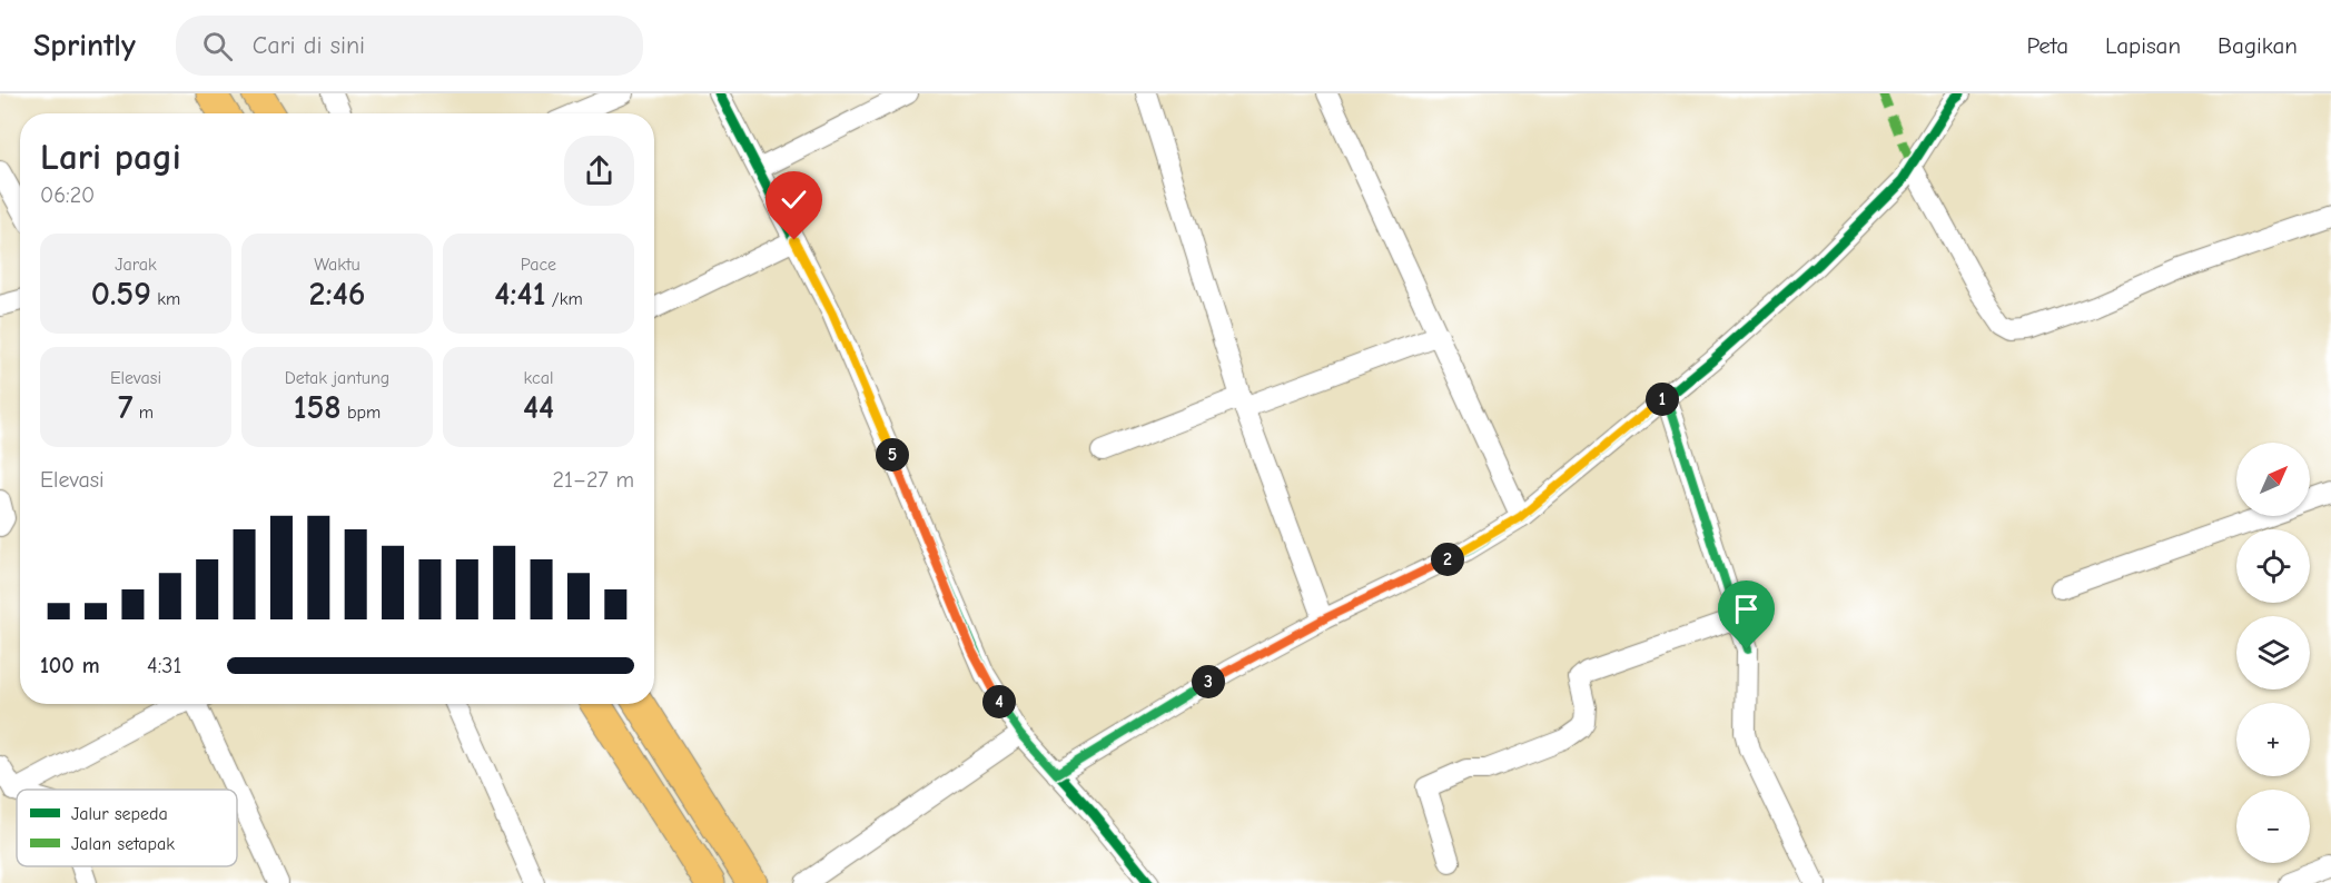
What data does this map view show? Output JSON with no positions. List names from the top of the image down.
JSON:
{
  "legend": ["Jalur sepeda", "Jalan setapak"],
  "north": "top right",
  "page": {
    "header": "Sprintly",
    "search": "Cari di sini",
    "nav": ["Peta", "Lapisan", "Bagikan"],
    "heading": ["Lari pagi", "06:20"],
    "stats": [
      ["Jarak", "0.59 km"],
      ["Waktu", "2:46"],
      ["Pace", "4:41 /km"],
      ["Elevasi", "7 m"],
      ["Detak jantung", "158 bpm"],
      ["kcal", "44"]
    ],
    "pins": [
      "1",
      "5",
      "2",
      "3",
      "4"
    ],
    "map_buttons": ["+", "−"],
    "chart": ["Elevasi", "21–27 m"],
    "list": [
      {
        "name": "100 m",
        "note": "4:31"
      }
    ]
  }
}
